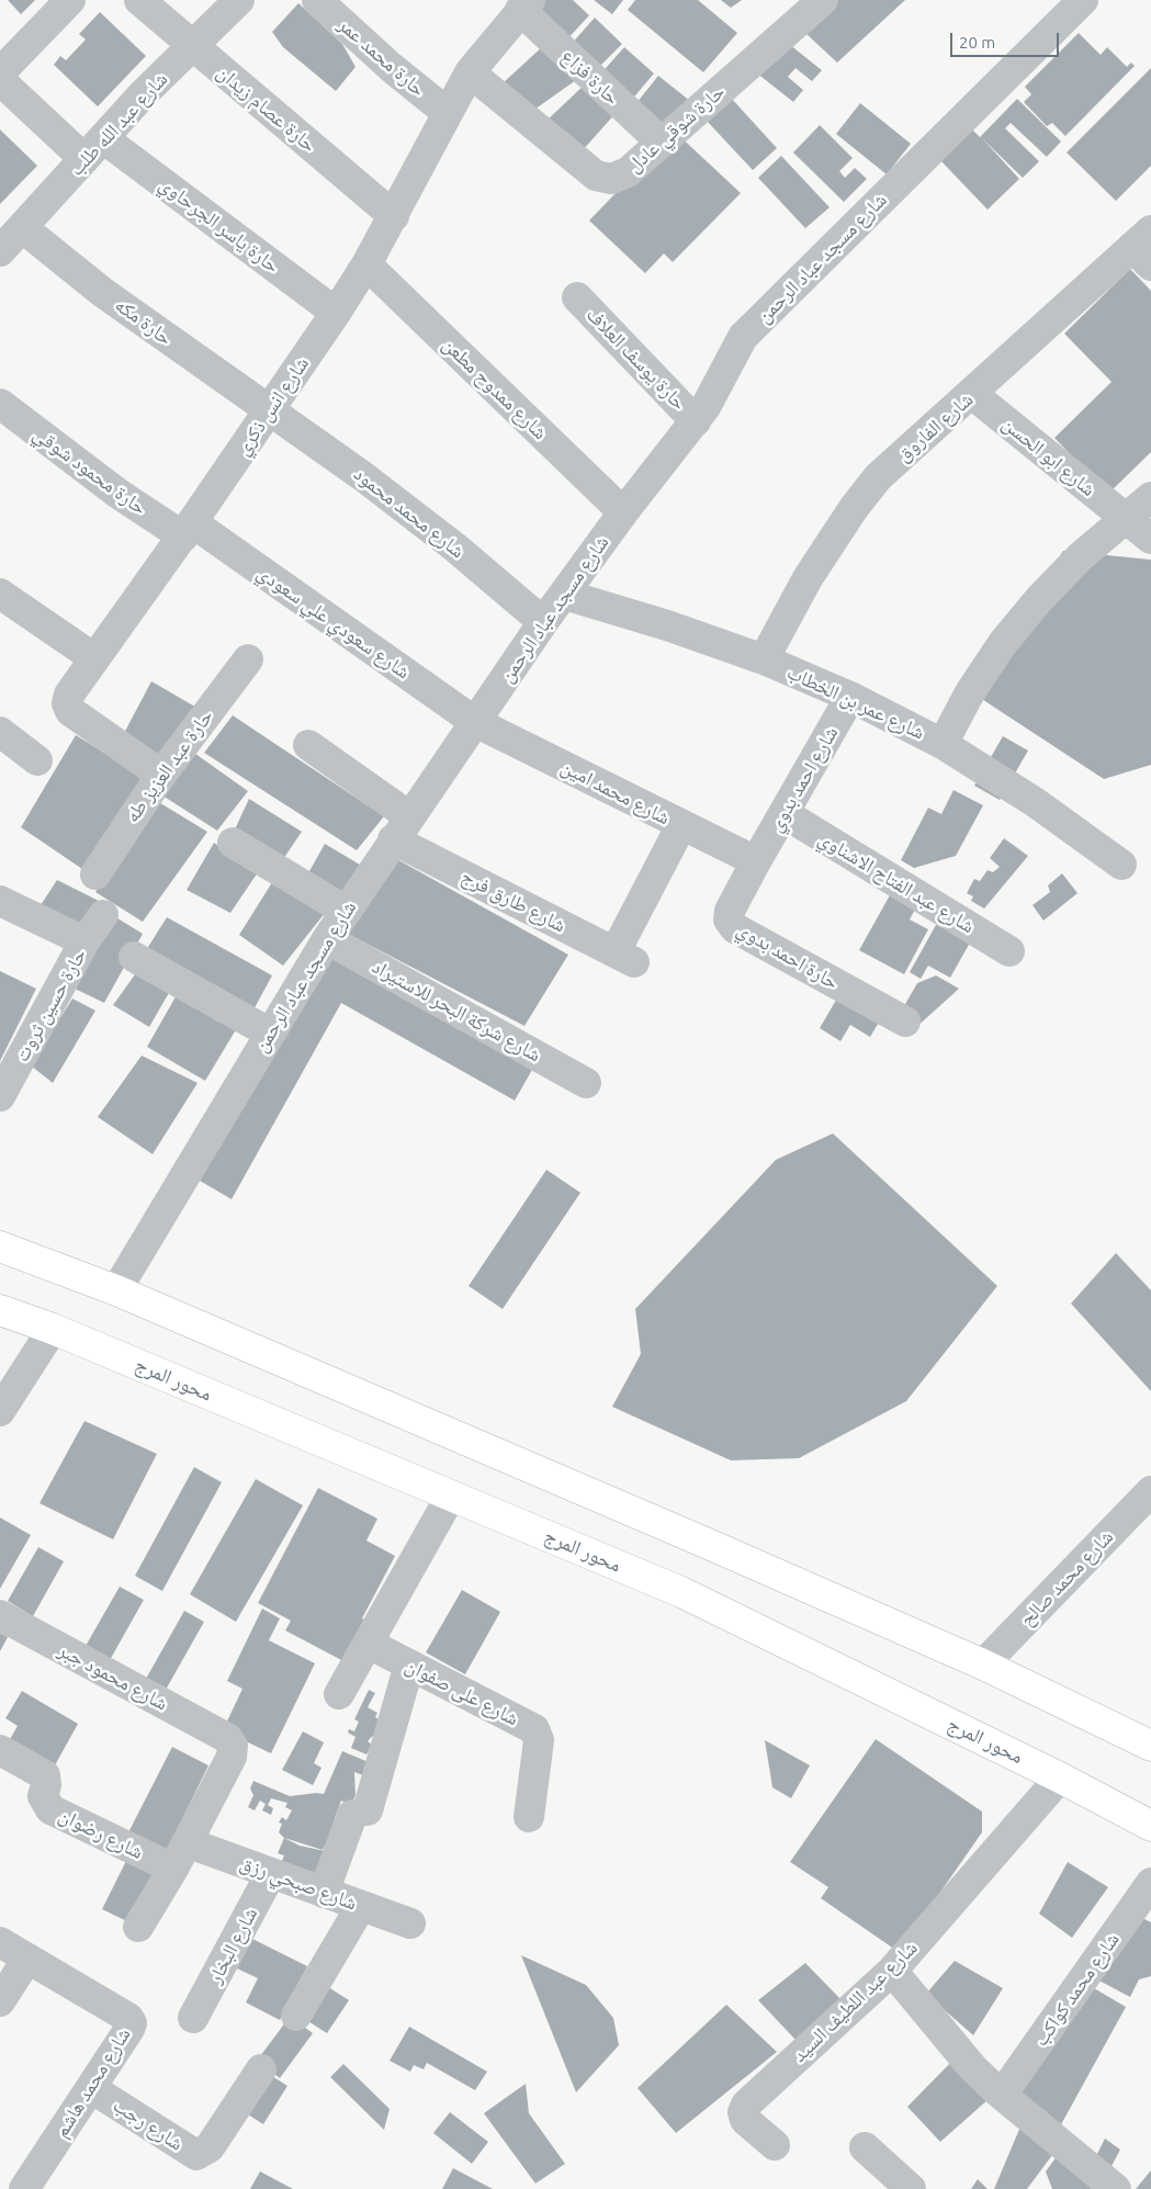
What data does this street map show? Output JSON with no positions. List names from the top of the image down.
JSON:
{
  "streets": {
    "main road": ["محور المرج"],
    "street": [
      "حارة محمد عمر",
      "حارة فزاع",
      "حارة عصام زيدان",
      "شارع عبد الله طلب",
      "حارة شوقي عادل",
      "حارة ياسر الجرحاوي",
      "شارع مسجد عباد الرحمن",
      "حارة مكه",
      "حارة يوسف العلاف",
      "شارع ممدوح مطعن",
      "شارع انس ذكري",
      "شارع الفاروق",
      "شارع ابو الحسن",
      "حارة محمود شوقي",
      "شارع محمد محمود",
      "شارع سعودي علي سعودي",
      "شارع عمر بن الخطاب",
      "حارة عبد العزيز طه",
      "شارع احمد بدوي",
      "شارع محمد امين",
      "شارع عبد الفتاح الاشناوي",
      "شارع طارق فرج",
      "حارة احمد بدوي",
      "حارة حسين ثروت",
      "شارع شركة البحر للاستيراد",
      "شارع محمد صالح",
      "شارع محمود جبر",
      "شارع على صفوان",
      "شارع رضوان",
      "شارع صبحي رزق",
      "شارع البخار",
      "شارع محمد كواكب",
      "شارع عبد اللطيف السيد",
      "شارع محمد هاشم",
      "شارع رجب"
    ]
  },
  "crossings": [
    ["حارة محمد عمر", "شارع انس ذكري"],
    ["حارة فزاع", "حارة شوقي عادل"],
    ["حارة فزاع", "شارع انس ذكري"],
    ["حارة عصام زيدان", "شارع عبد الله طلب"],
    ["حارة عصام زيدان", "شارع انس ذكري"],
    ["شارع عبد الله طلب", "حارة ياسر الجرحاوي"],
    ["شارع عبد الله طلب", "حارة مكه"],
    ["حارة شوقي عادل", "شارع انس ذكري"],
    ["حارة ياسر الجرحاوي", "شارع انس ذكري"],
    ["شارع مسجد عباد الرحمن", "حارة يوسف العلاف"],
    ["شارع مسجد عباد الرحمن", "شارع ممدوح مطعن"],
    ["شارع مسجد عباد الرحمن", "شارع محمد محمود"],
    ["شارع مسجد عباد الرحمن", "شارع سعودي علي سعودي"],
    ["شارع مسجد عباد الرحمن", "شارع عمر بن الخطاب"],
    ["شارع مسجد عباد الرحمن", "شارع محمد امين"],
    ["شارع مسجد عباد الرحمن", "شارع طارق فرج"],
    ["شارع مسجد عباد الرحمن", "شارع شركة البحر للاستيراد"],
    ["حارة مكه", "شارع انس ذكري"],
    ["حارة مكه", "شارع محمد محمود"],
    ["شارع ممدوح مطعن", "شارع انس ذكري"],
    ["شارع انس ذكري", "حارة محمود شوقي"],
    ["شارع انس ذكري", "شارع محمد محمود"],
    ["شارع انس ذكري", "شارع سعودي علي سعودي"],
    ["شارع انس ذكري", "حارة عبد العزيز طه"],
    ["شارع الفاروق", "شارع ابو الحسن"],
    ["شارع الفاروق", "شارع عمر بن الخطاب"],
    ["حارة محمود شوقي", "شارع سعودي علي سعودي"],
    ["شارع سعودي علي سعودي", "شارع محمد امين"],
    ["شارع عمر بن الخطاب", "شارع احمد بدوي"],
    ["شارع احمد بدوي", "شارع محمد امين"],
    ["شارع احمد بدوي", "شارع عبد الفتاح الاشناوي"],
    ["شارع احمد بدوي", "حارة احمد بدوي"],
    ["شارع محمد امين", "شارع طارق فرج"],
    ["شارع محمد امين", "حارة احمد بدوي"],
    ["محور المرج", "شارع عبد اللطيف السيد"],
    ["شارع محمود جبر", "شارع صبحي رزق"],
    ["شارع صبحي رزق", "شارع البخار"],
    ["شارع محمد هاشم", "شارع رجب"]
  ],
  "scale_bar": "20 m"
}
